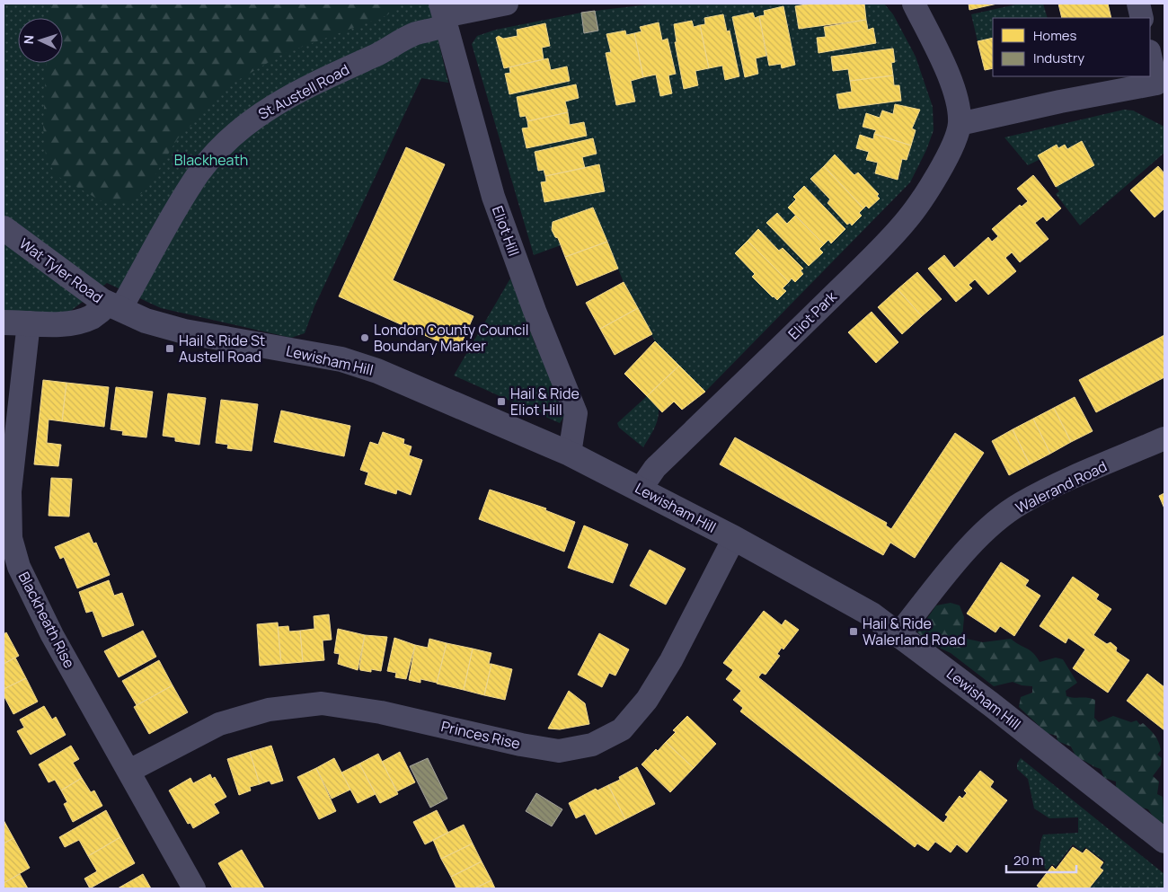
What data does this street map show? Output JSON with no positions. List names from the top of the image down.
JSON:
{
  "streets": {
    "street": [
      "St Austell Road",
      "Eliot Hill",
      "Wat Tyler Road",
      "Eliot Park",
      "Lewisham Hill",
      "Walerand Road",
      "Blackheath Rise",
      "Princes Rise"
    ]
  },
  "crossings": [
    ["St Austell Road", "Eliot Hill"],
    ["St Austell Road", "Wat Tyler Road"],
    ["St Austell Road", "Lewisham Hill"],
    ["Eliot Hill", "Lewisham Hill"],
    ["Wat Tyler Road", "Lewisham Hill"],
    ["Eliot Park", "Lewisham Hill"],
    ["Lewisham Hill", "Walerand Road"],
    ["Lewisham Hill", "Princes Rise"],
    ["Blackheath Rise", "Princes Rise"]
  ],
  "parks": ["Blackheath"],
  "places": {
    "other": ["London County Council Boundary Marker"],
    "transit": ["Hail & Ride St Austell Road", "Hail & Ride Eliot Hill", "Hail & Ride Walerland Road"]
  },
  "legend": ["Homes", "Industry"],
  "scale_bar": "20 m",
  "north": "left"
}
